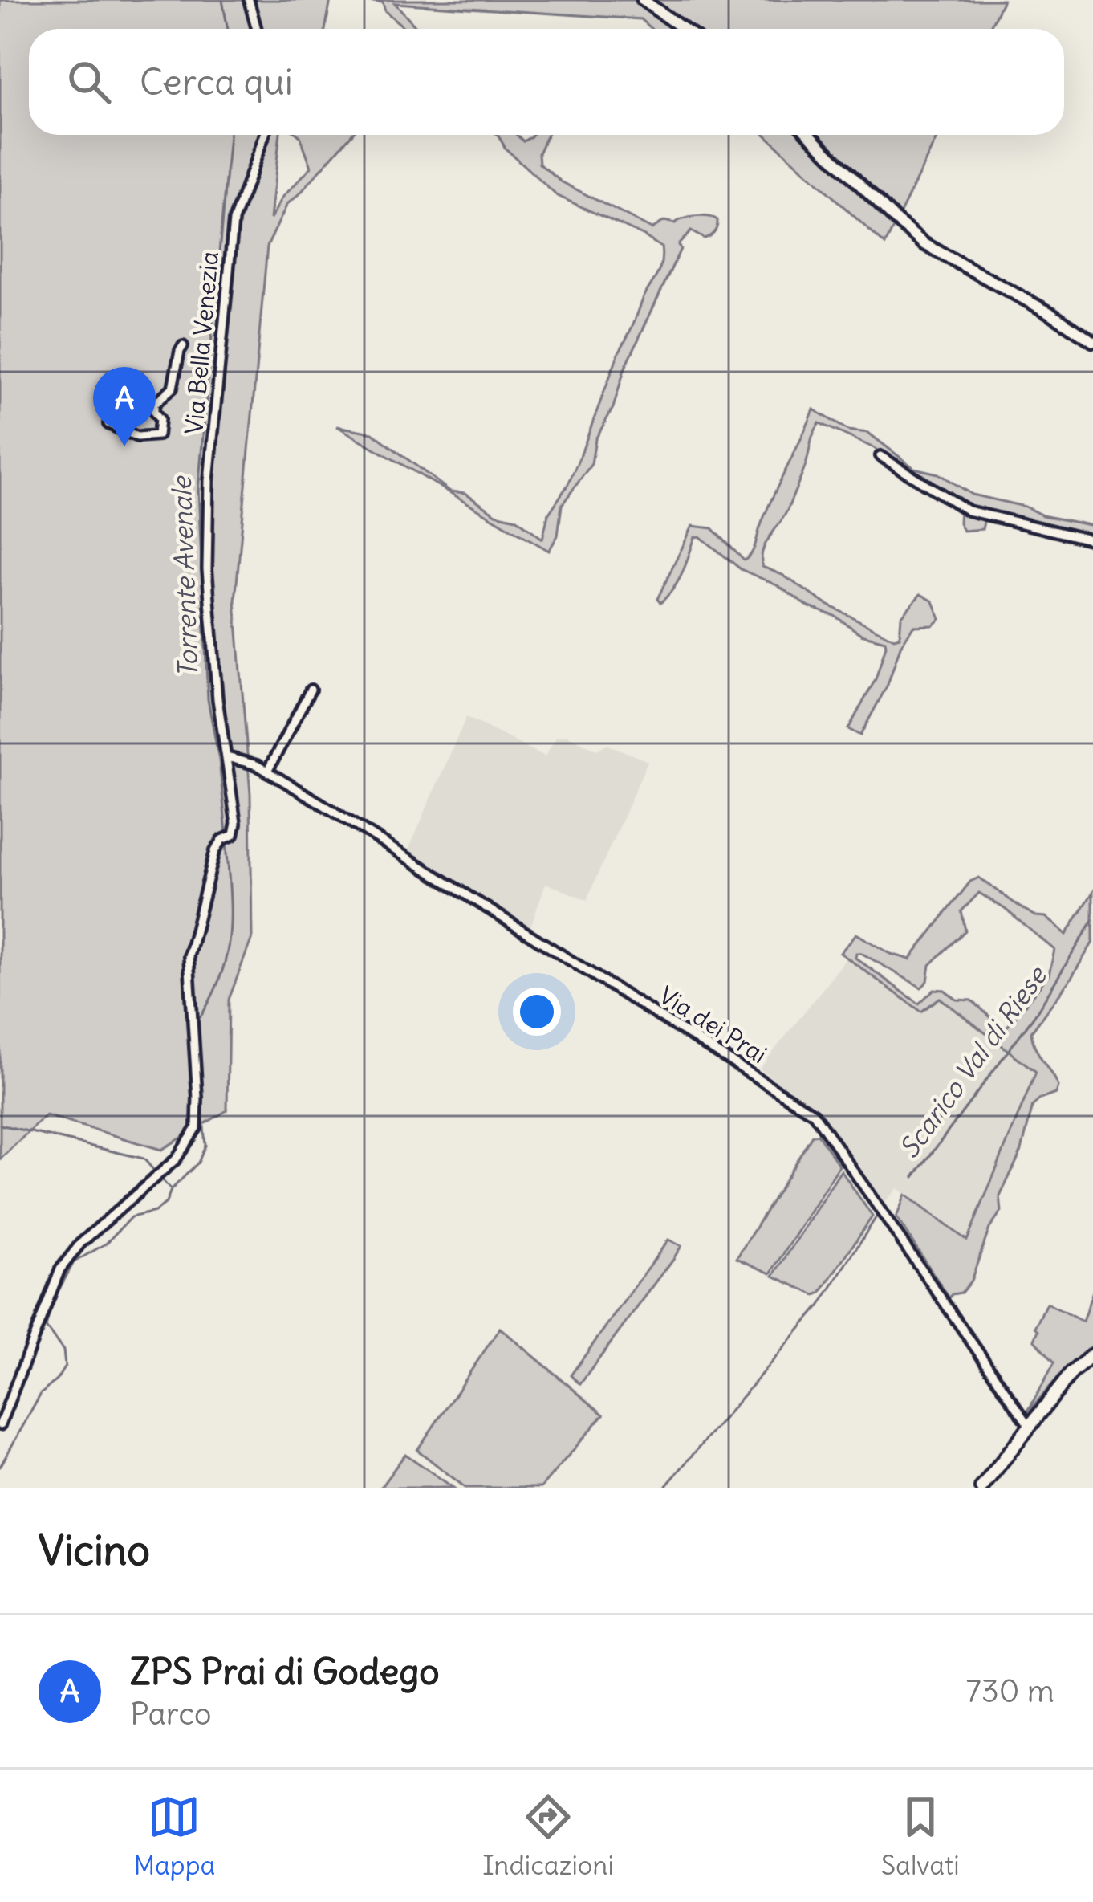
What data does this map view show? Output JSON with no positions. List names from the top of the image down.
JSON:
{
  "streets": {
    "street": ["Via Bella Venezia", "Via dei Prai"]
  },
  "crossings": [
    ["Via Bella Venezia", "Via dei Prai"]
  ],
  "water": ["Torrente Avenale", "Scarico Val di Riese"],
  "page": {
    "search": "Cerca qui",
    "pins": "A",
    "heading": "Vicino",
    "list": [
      {
        "mark": "A",
        "name": "ZPS Prai di Godego",
        "note": "Parco",
        "value": "730 m"
      }
    ],
    "nav": ["Mappa", "Indicazioni", "Salvati"]
  }
}
